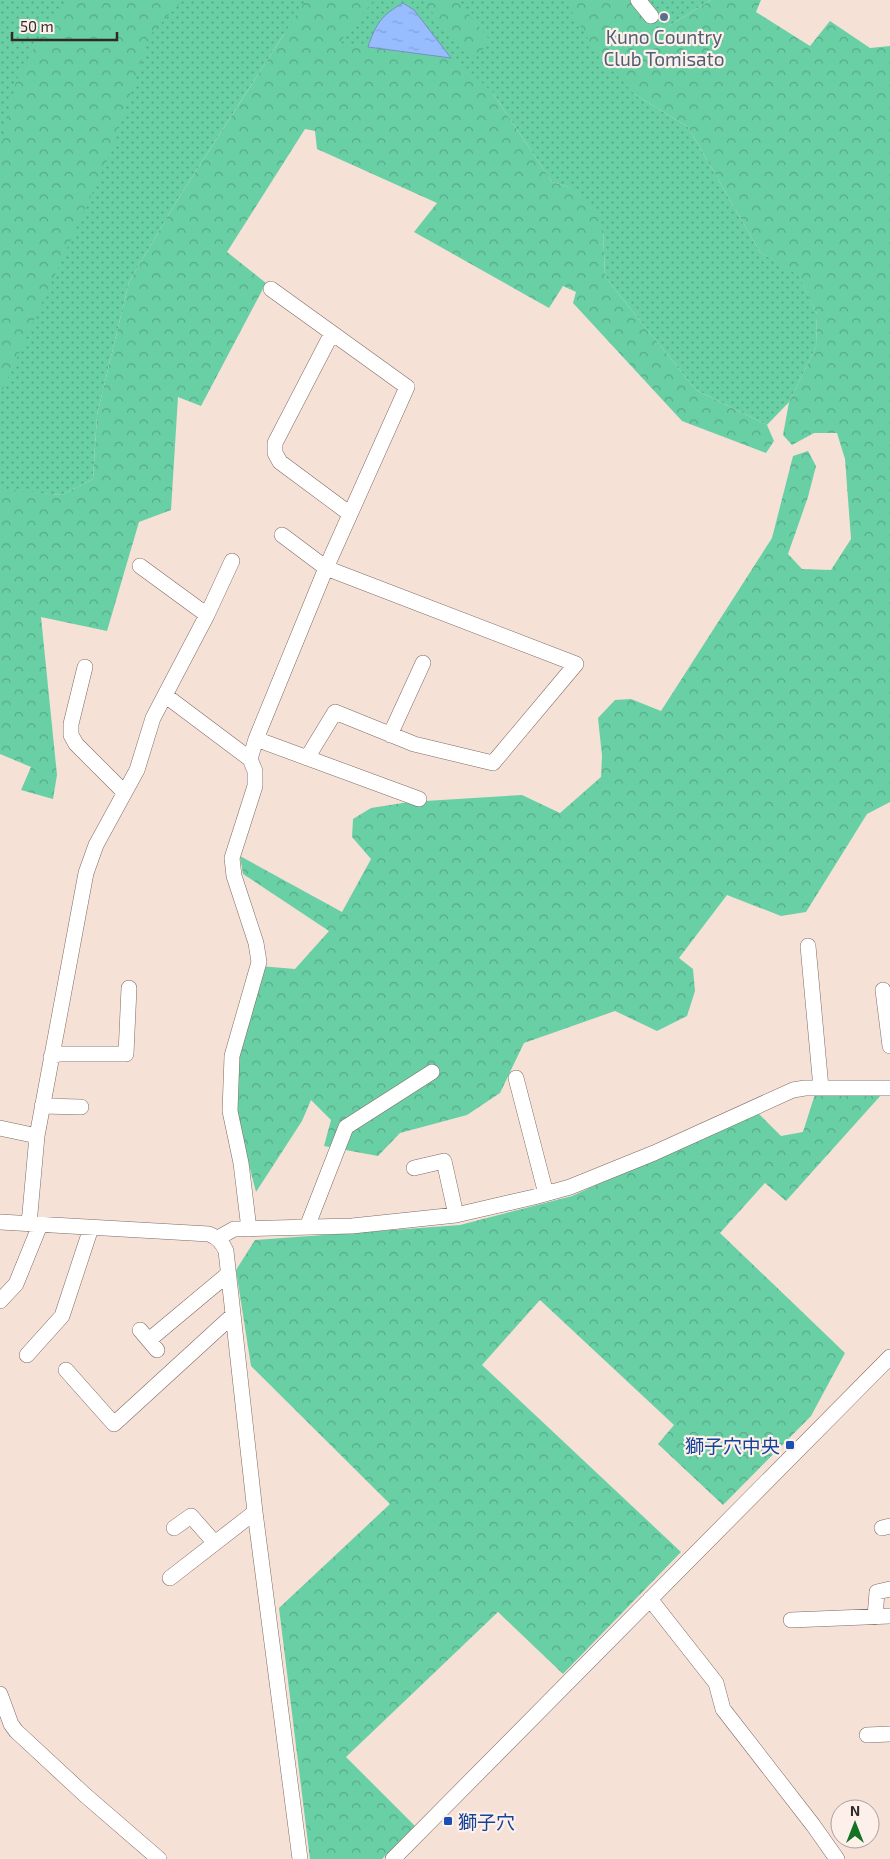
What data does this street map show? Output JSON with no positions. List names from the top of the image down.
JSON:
{
  "places": {
    "other": ["Kuno Country Club Tomisato"],
    "transit": ["獅子穴中央", "獅子穴"]
  },
  "scale_bar": "50 m",
  "north": "top"
}
